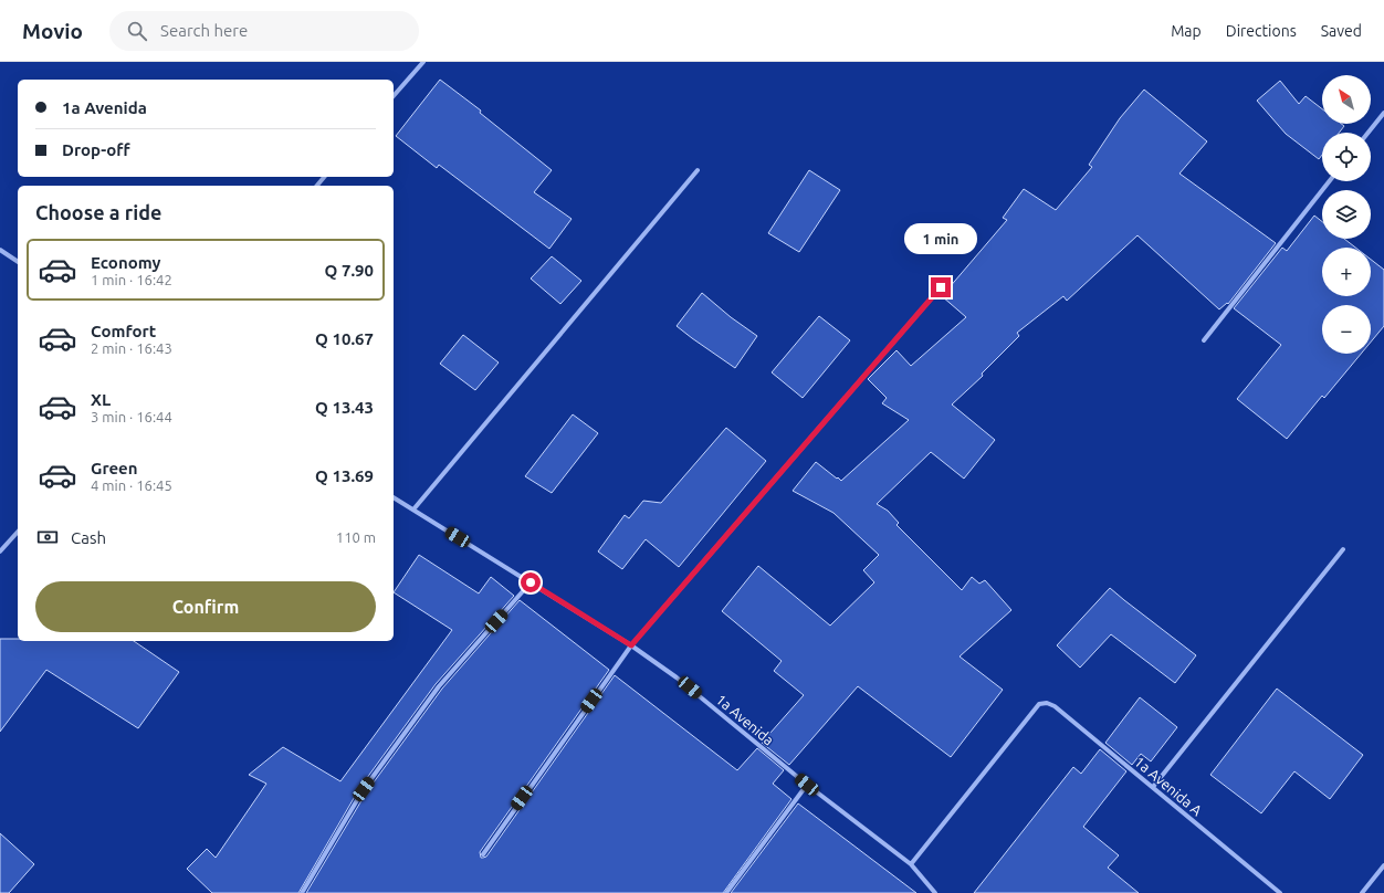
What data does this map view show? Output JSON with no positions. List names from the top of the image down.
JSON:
{
  "streets": {
    "street": ["1a Avenida", "1a Avenida A"]
  },
  "crossings": [
    ["1a Avenida", "1a Avenida A"]
  ],
  "north": "top left",
  "page": {
    "header": "Movio",
    "search": "Search here",
    "nav": ["Map", "Directions", "Saved"],
    "map_buttons": ["+", "−"],
    "banner": ["1a Avenida", "Drop-off"],
    "heading": "Choose a ride",
    "bubble": "1 min",
    "list": [
      {
        "name": "Economy",
        "note": "1 min · 16:42",
        "value": "Q 7.90"
      },
      {
        "name": "Comfort",
        "note": "2 min · 16:43",
        "value": "Q 10.67"
      },
      {
        "name": "XL",
        "note": "3 min · 16:44",
        "value": "Q 13.43"
      },
      {
        "name": "Green",
        "note": "4 min · 16:45",
        "value": "Q 13.69"
      }
    ],
    "pay": ["Cash", "110 m"],
    "buttons": "Confirm"
  }
}
